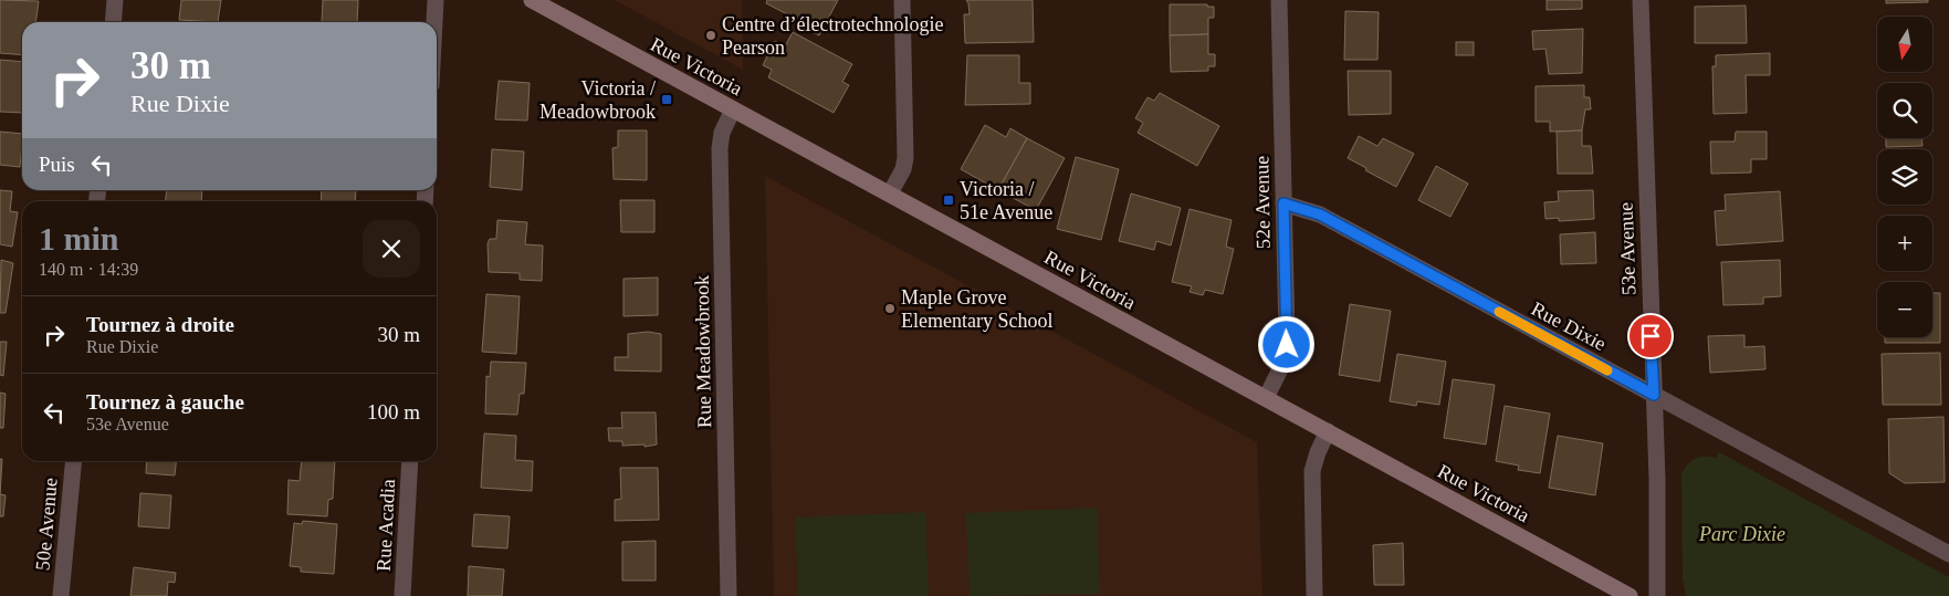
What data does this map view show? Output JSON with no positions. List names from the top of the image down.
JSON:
{
  "streets": {
    "main road": ["Rue Victoria"],
    "street": [
      "52e Avenue",
      "53e Avenue",
      "Rue Dixie",
      "Rue Meadowbrook",
      "50e Avenue",
      "Rue Acadia"
    ]
  },
  "crossings": [
    ["Rue Victoria", "52e Avenue"],
    ["Rue Victoria", "Rue Meadowbrook"],
    ["52e Avenue", "Rue Dixie"],
    ["53e Avenue", "Rue Dixie"]
  ],
  "parks": ["Parc Dixie"],
  "places": {
    "other": ["Centre d’électrotechnologie Pearson", "Maple Grove Elementary School"],
    "transit": ["Victoria / Meadowbrook", "Victoria / 51e Avenue"]
  },
  "north": "bottom",
  "page": {
    "map_buttons": ["+", "−"],
    "turn": ["30 m", "Rue Dixie"],
    "then": "Puis",
    "heading": ["1 min", "140 m · 14:39"],
    "list": [
      {
        "name": "Tournez à droite",
        "note": "Rue Dixie",
        "value": "30 m"
      },
      {
        "name": "Tournez à gauche",
        "note": "53e Avenue",
        "value": "100 m"
      }
    ]
  }
}
